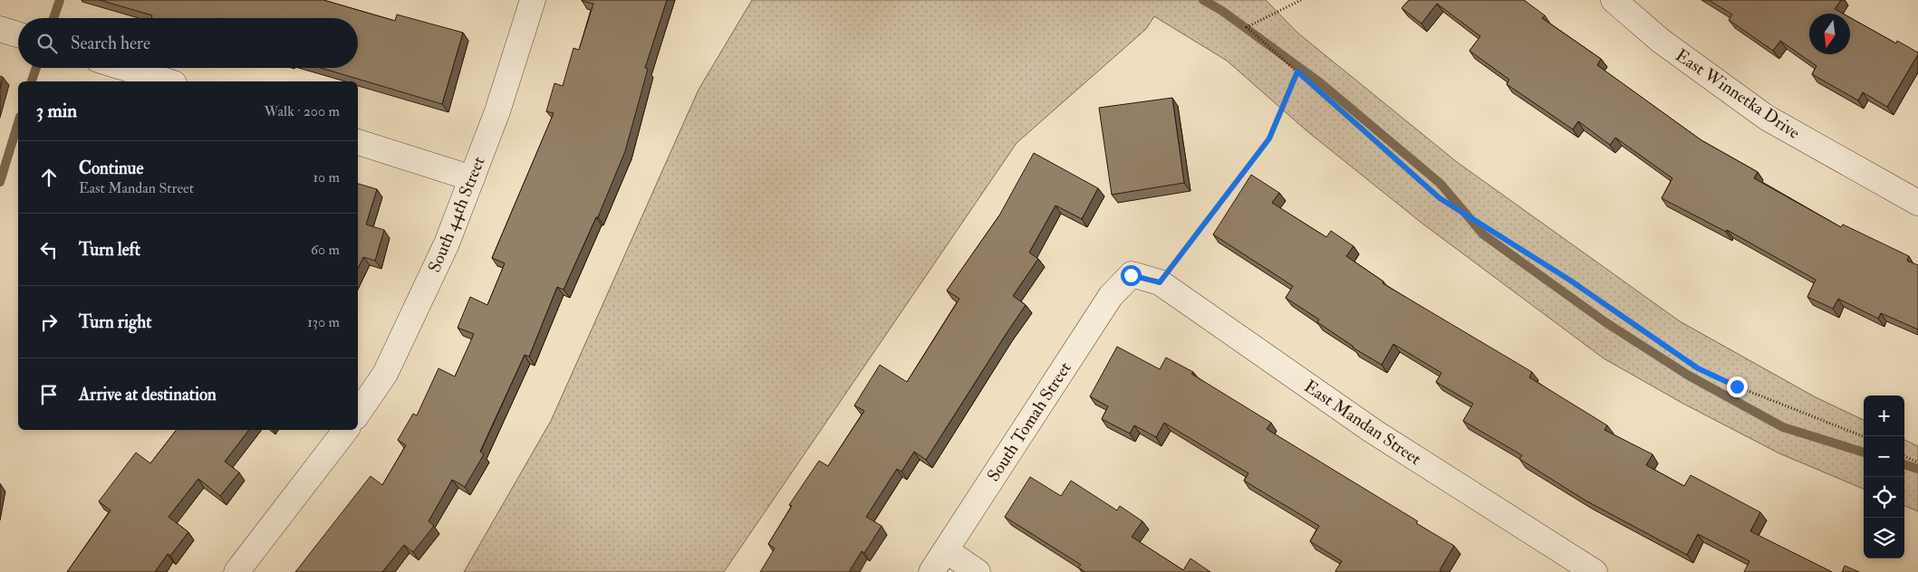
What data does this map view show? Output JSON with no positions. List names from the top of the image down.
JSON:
{
  "streets": {
    "street": [
      "East Winnetka Drive",
      "South 44th Street",
      "South Tomah Street",
      "East Mandan Street"
    ]
  },
  "crossings": [
    ["South Tomah Street", "East Mandan Street"]
  ],
  "north": "bottom",
  "page": {
    "search": "Search here",
    "heading": ["3 min", "Walk · 200 m"],
    "list": [
      ["Continue", "East Mandan Street", "10 m"],
      ["Turn left", "60 m"],
      ["Turn right", "130 m"],
      "Arrive at destination"
    ],
    "map_buttons": ["+", "−"]
  }
}
